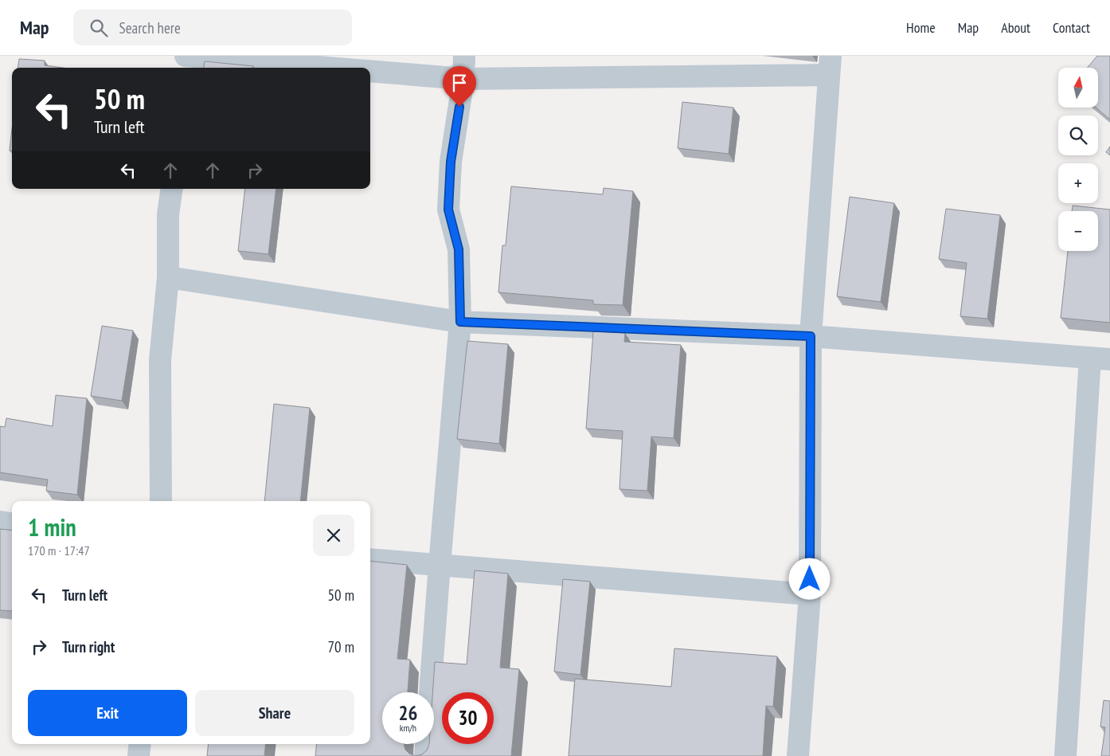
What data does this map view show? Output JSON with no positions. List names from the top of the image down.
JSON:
{
  "north": "top",
  "page": {
    "header": "Map",
    "search": "Search here",
    "nav": [
      "Home",
      "Map",
      "About",
      "Contact"
    ],
    "map_buttons": ["+", "−"],
    "turn": ["50 m", "Turn left"],
    "heading": ["1 min", "170 m · 17:47"],
    "list": [
      {
        "name": "Turn left",
        "value": "50 m"
      },
      {
        "name": "Turn right",
        "value": "70 m"
      }
    ],
    "buttons": ["Exit", "Share"],
    "speed": "26 km/h",
    "limit": "30"
  }
}
